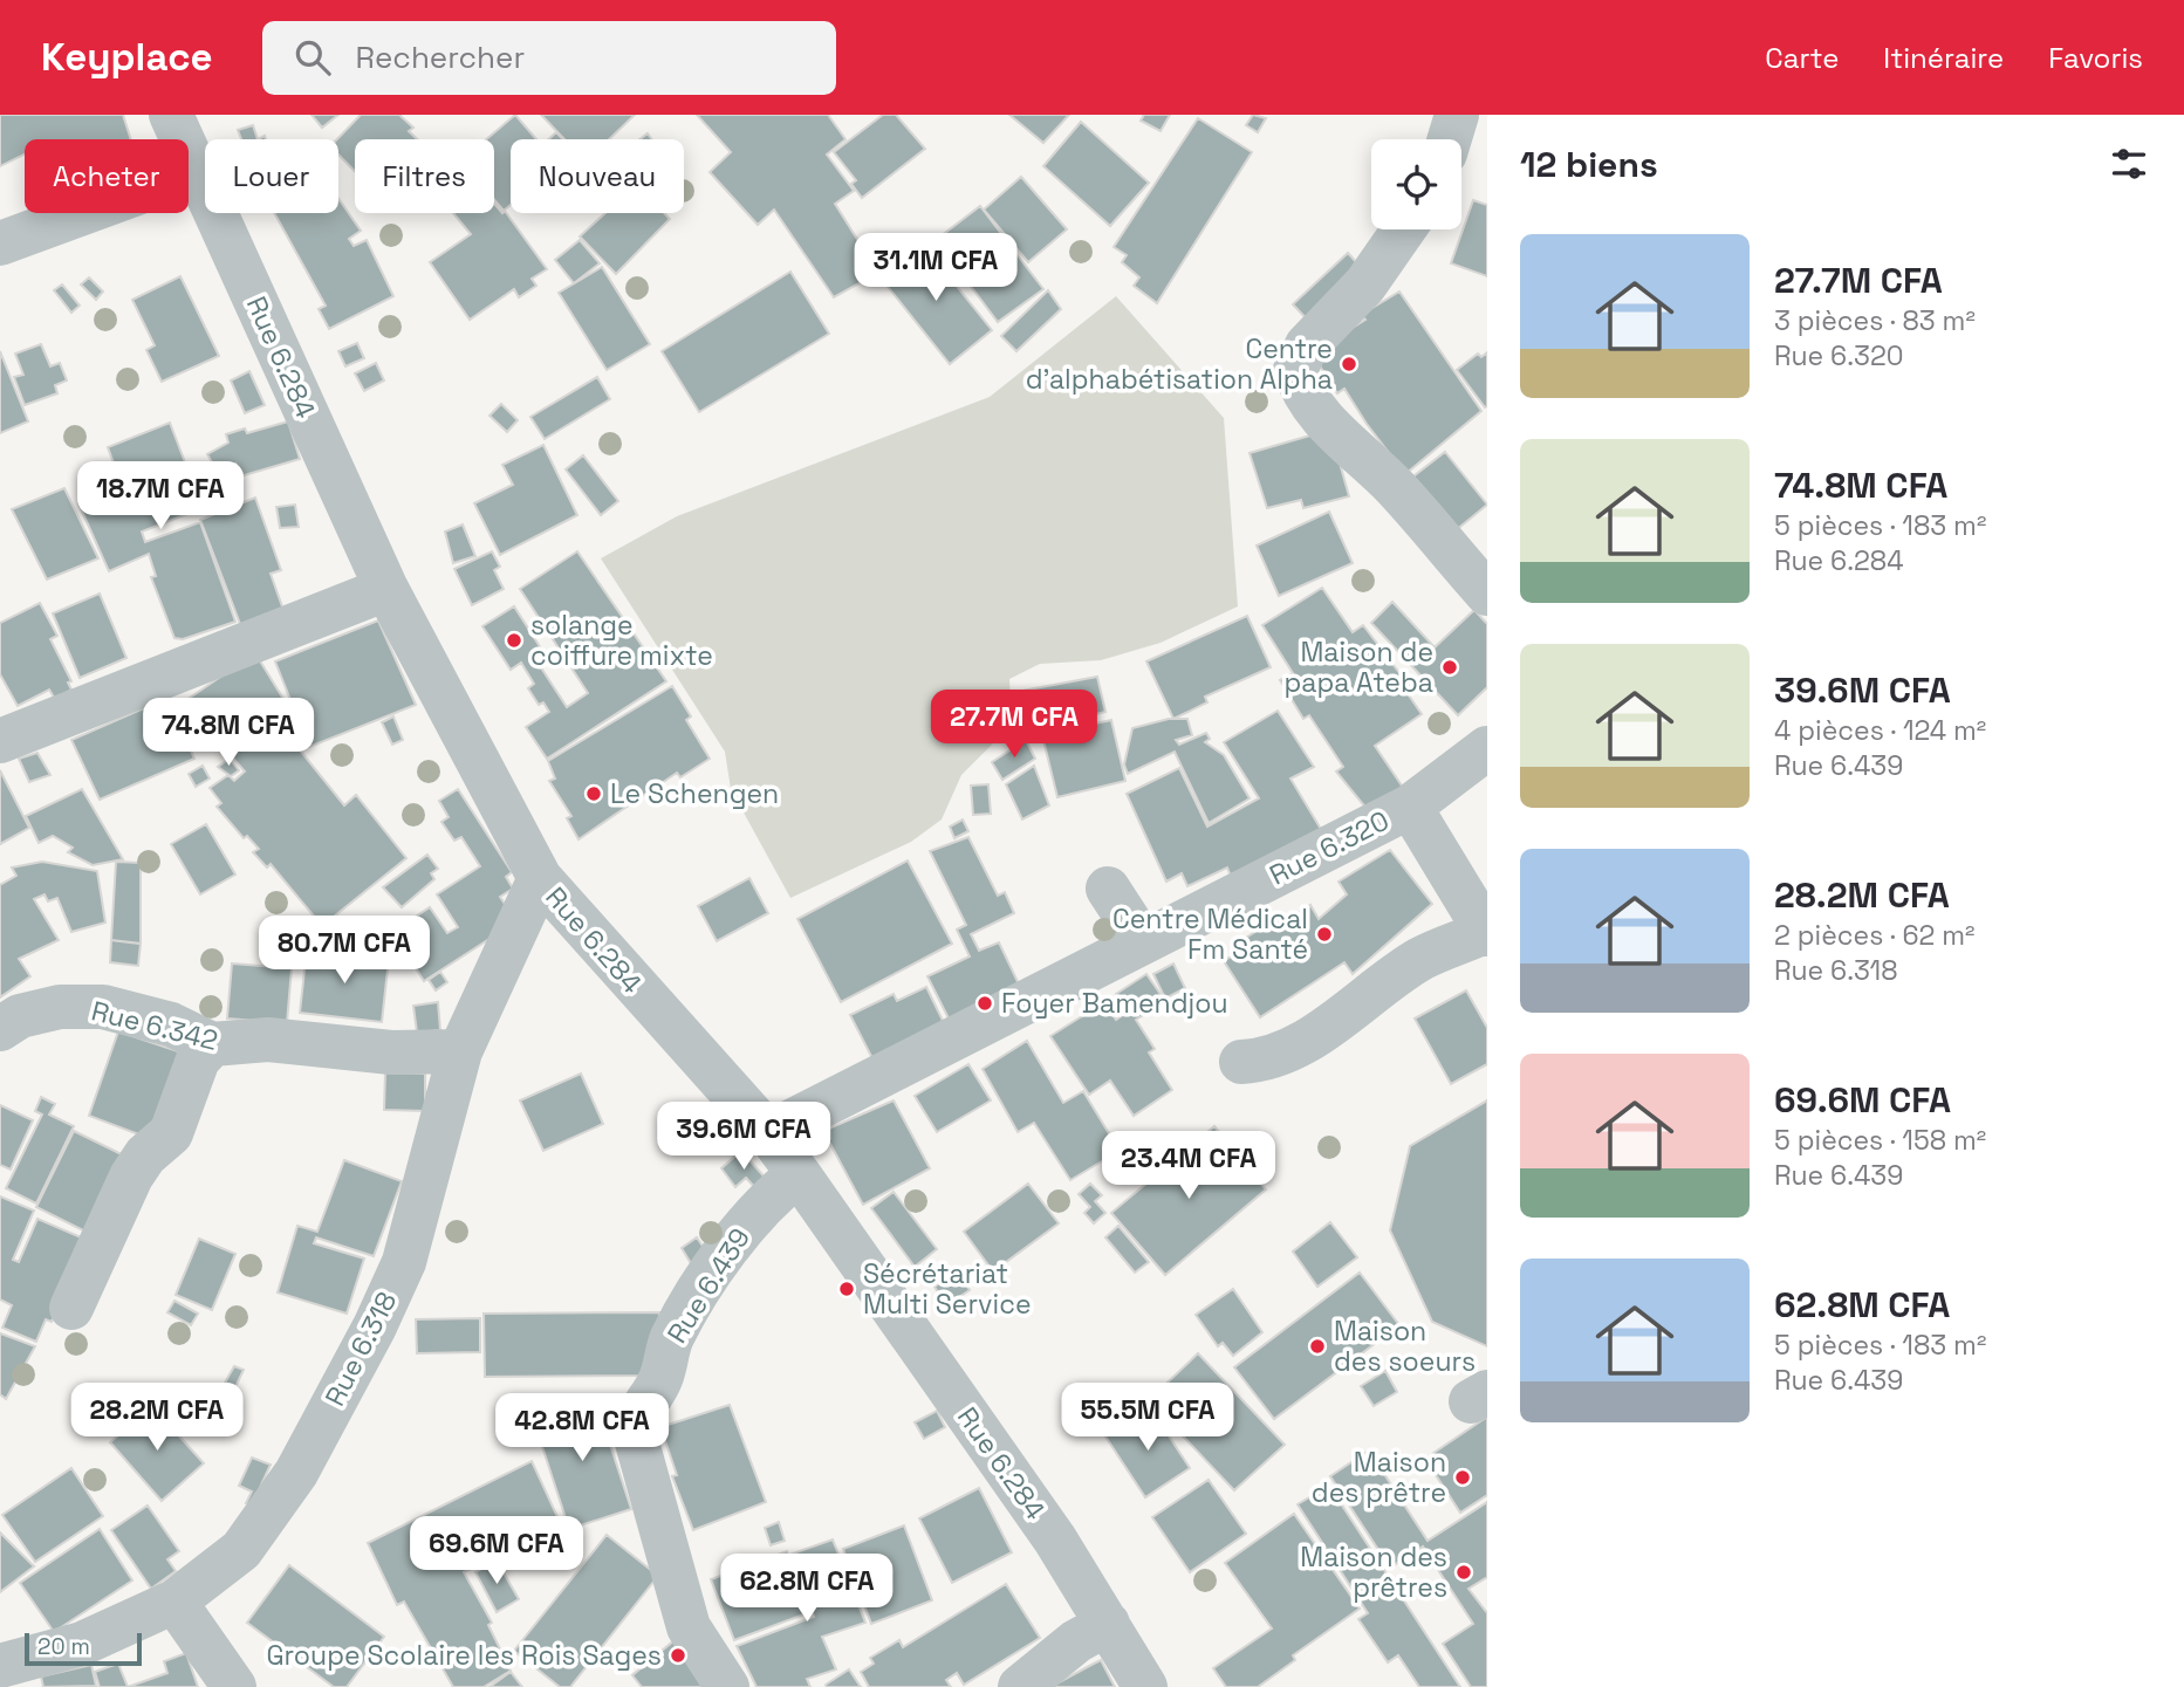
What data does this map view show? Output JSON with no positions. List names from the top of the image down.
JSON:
{
  "streets": {
    "street": [
      "Rue 6.284",
      "Rue 6.320",
      "Rue 6.342",
      "Rue 6.439",
      "Rue 6.318"
    ]
  },
  "crossings": [
    ["Rue 6.284", "Rue 6.320"],
    ["Rue 6.284", "Rue 6.439"],
    ["Rue 6.284", "Rue 6.318"],
    ["Rue 6.342", "Rue 6.318"]
  ],
  "places": [
    "Centre d'alphabétisation Alpha",
    "solange coiffure mixte",
    "Maison de papa Ateba",
    "Le Schengen",
    "Centre Médical Fm Santé",
    "Foyer Bamendjou",
    "Sécrétariat Multi Service",
    "Maison des soeurs",
    "Maison des prêtre",
    "Maison des prêtres",
    "Groupe Scolaire les Rois Sages"
  ],
  "scale_bar": "20 m",
  "page": {
    "header": "Keyplace",
    "search": "Rechercher",
    "nav": ["Carte", "Itinéraire", "Favoris"],
    "heading": "12 biens",
    "chip": [
      "Acheter",
      "Louer",
      "Filtres",
      "Nouveau"
    ],
    "list": [
      {
        "name": "27.7M CFA",
        "note": "3 pièces · 83 m² · Rue 6.320"
      },
      {
        "name": "74.8M CFA",
        "note": "5 pièces · 183 m² · Rue 6.284"
      },
      {
        "name": "39.6M CFA",
        "note": "4 pièces · 124 m² · Rue 6.439"
      },
      {
        "name": "28.2M CFA",
        "note": "2 pièces · 62 m² · Rue 6.318"
      },
      {
        "name": "69.6M CFA",
        "note": "5 pièces · 158 m² · Rue 6.439"
      },
      {
        "name": "62.8M CFA",
        "note": "5 pièces · 183 m² · Rue 6.439"
      }
    ],
    "price": [
      "31.1M CFA",
      "18.7M CFA",
      "27.7M CFA",
      "74.8M CFA",
      "80.7M CFA",
      "39.6M CFA",
      "23.4M CFA",
      "28.2M CFA",
      "55.5M CFA",
      "42.8M CFA",
      "69.6M CFA",
      "62.8M CFA"
    ],
    "scale": "20 m"
  }
}
